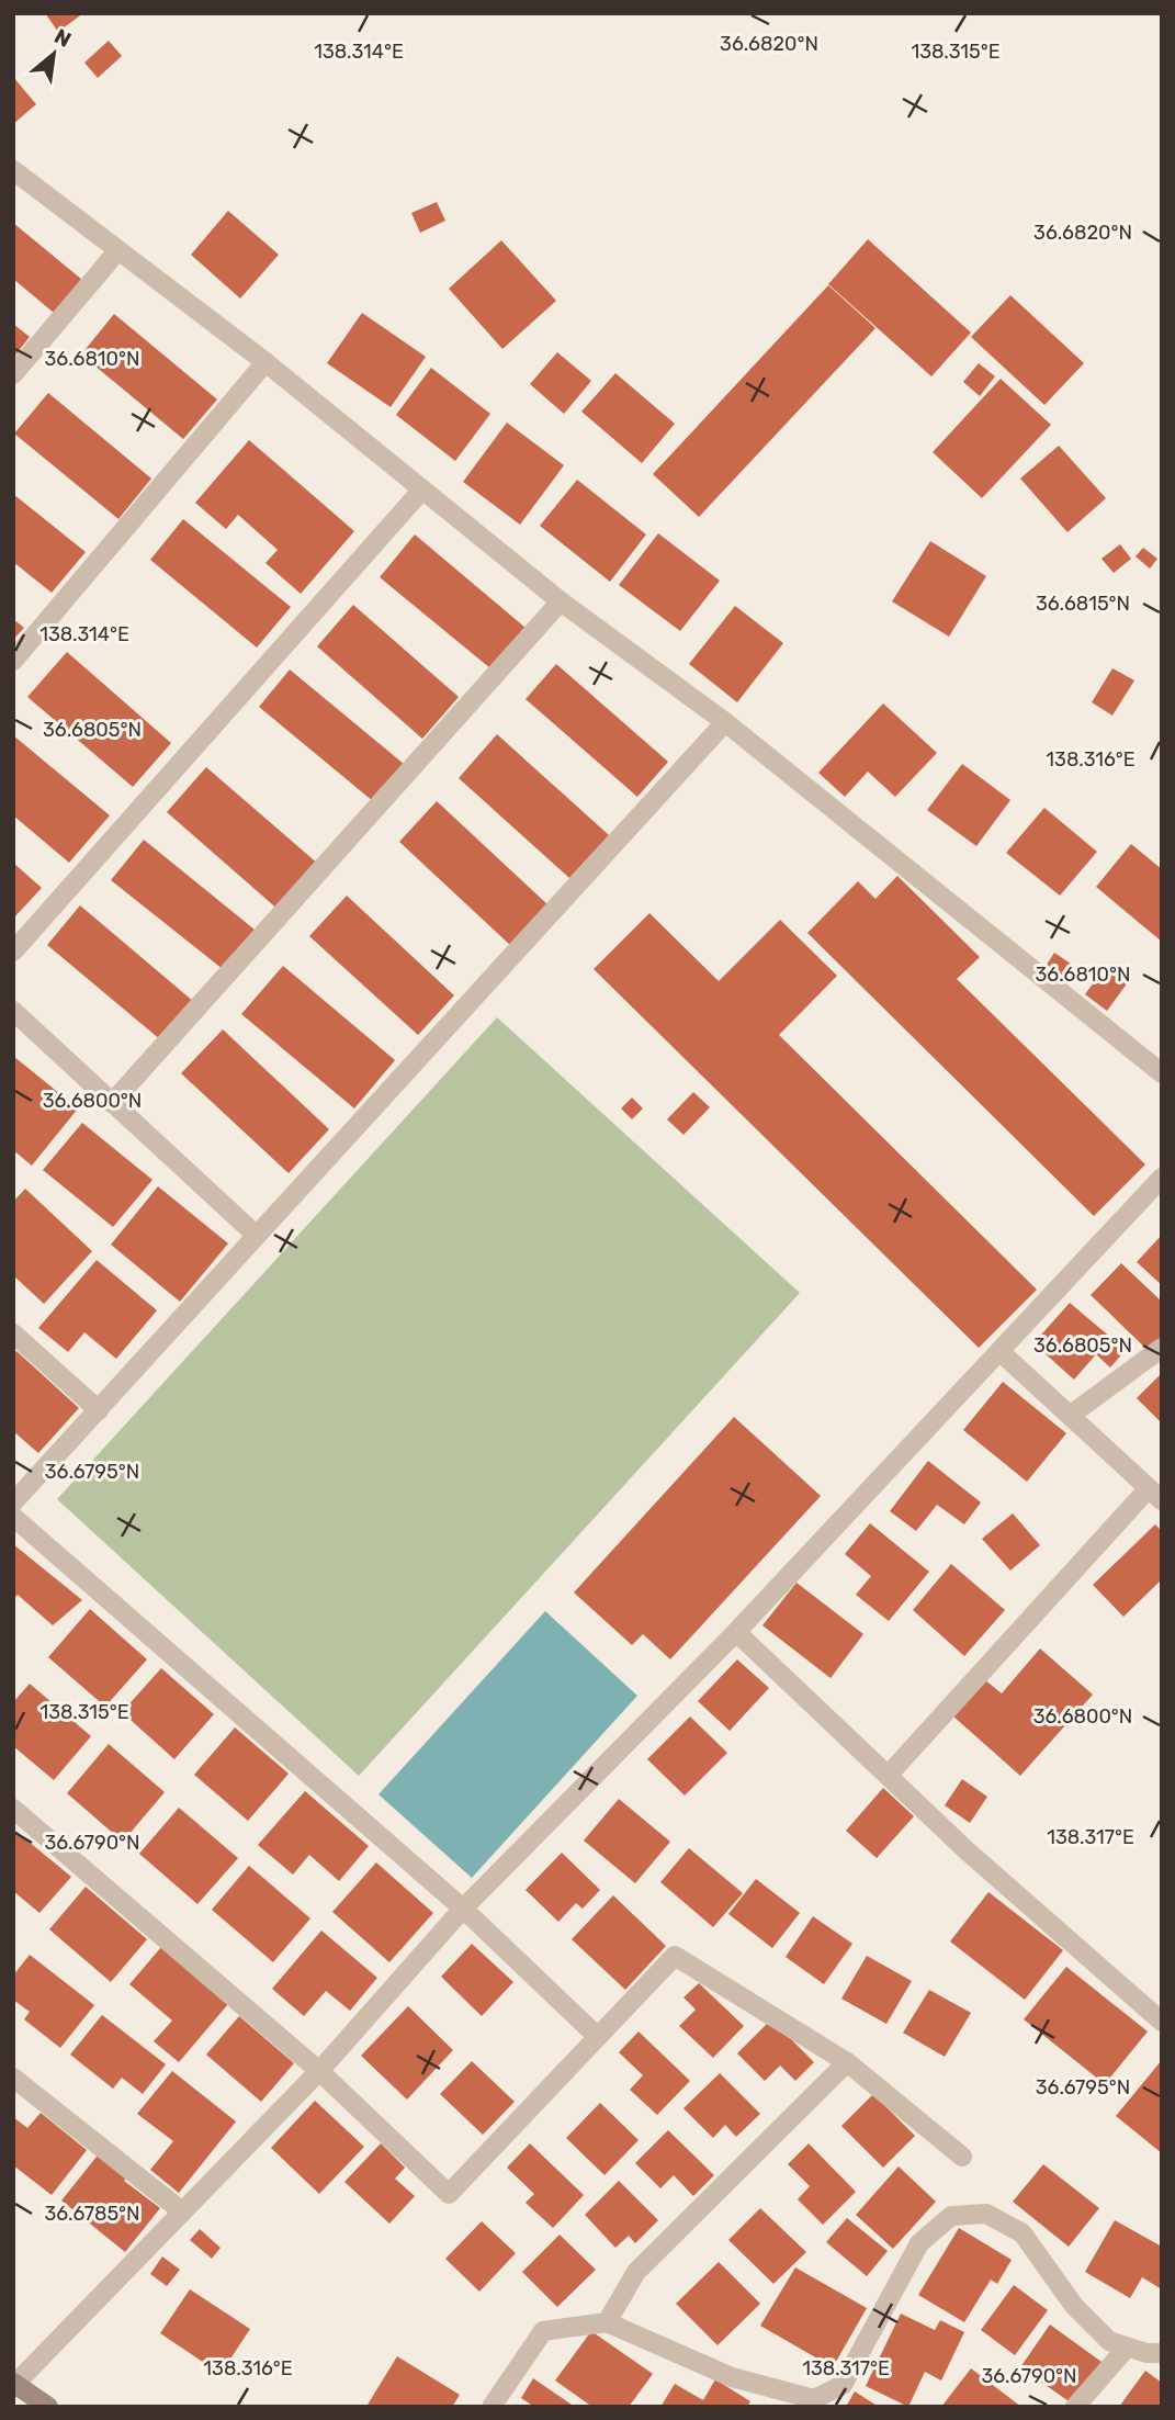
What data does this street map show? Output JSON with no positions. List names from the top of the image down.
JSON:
{
  "north": "top right",
  "coordinates": [
    "36.6820°N",
    "138.314°E",
    "138.315°E",
    "36.6810°N",
    "36.6815°N",
    "36.6805°N",
    "138.316°E",
    "36.6800°N",
    "36.6795°N",
    "138.317°E",
    "36.6790°N",
    "36.6785°N"
  ]
}
